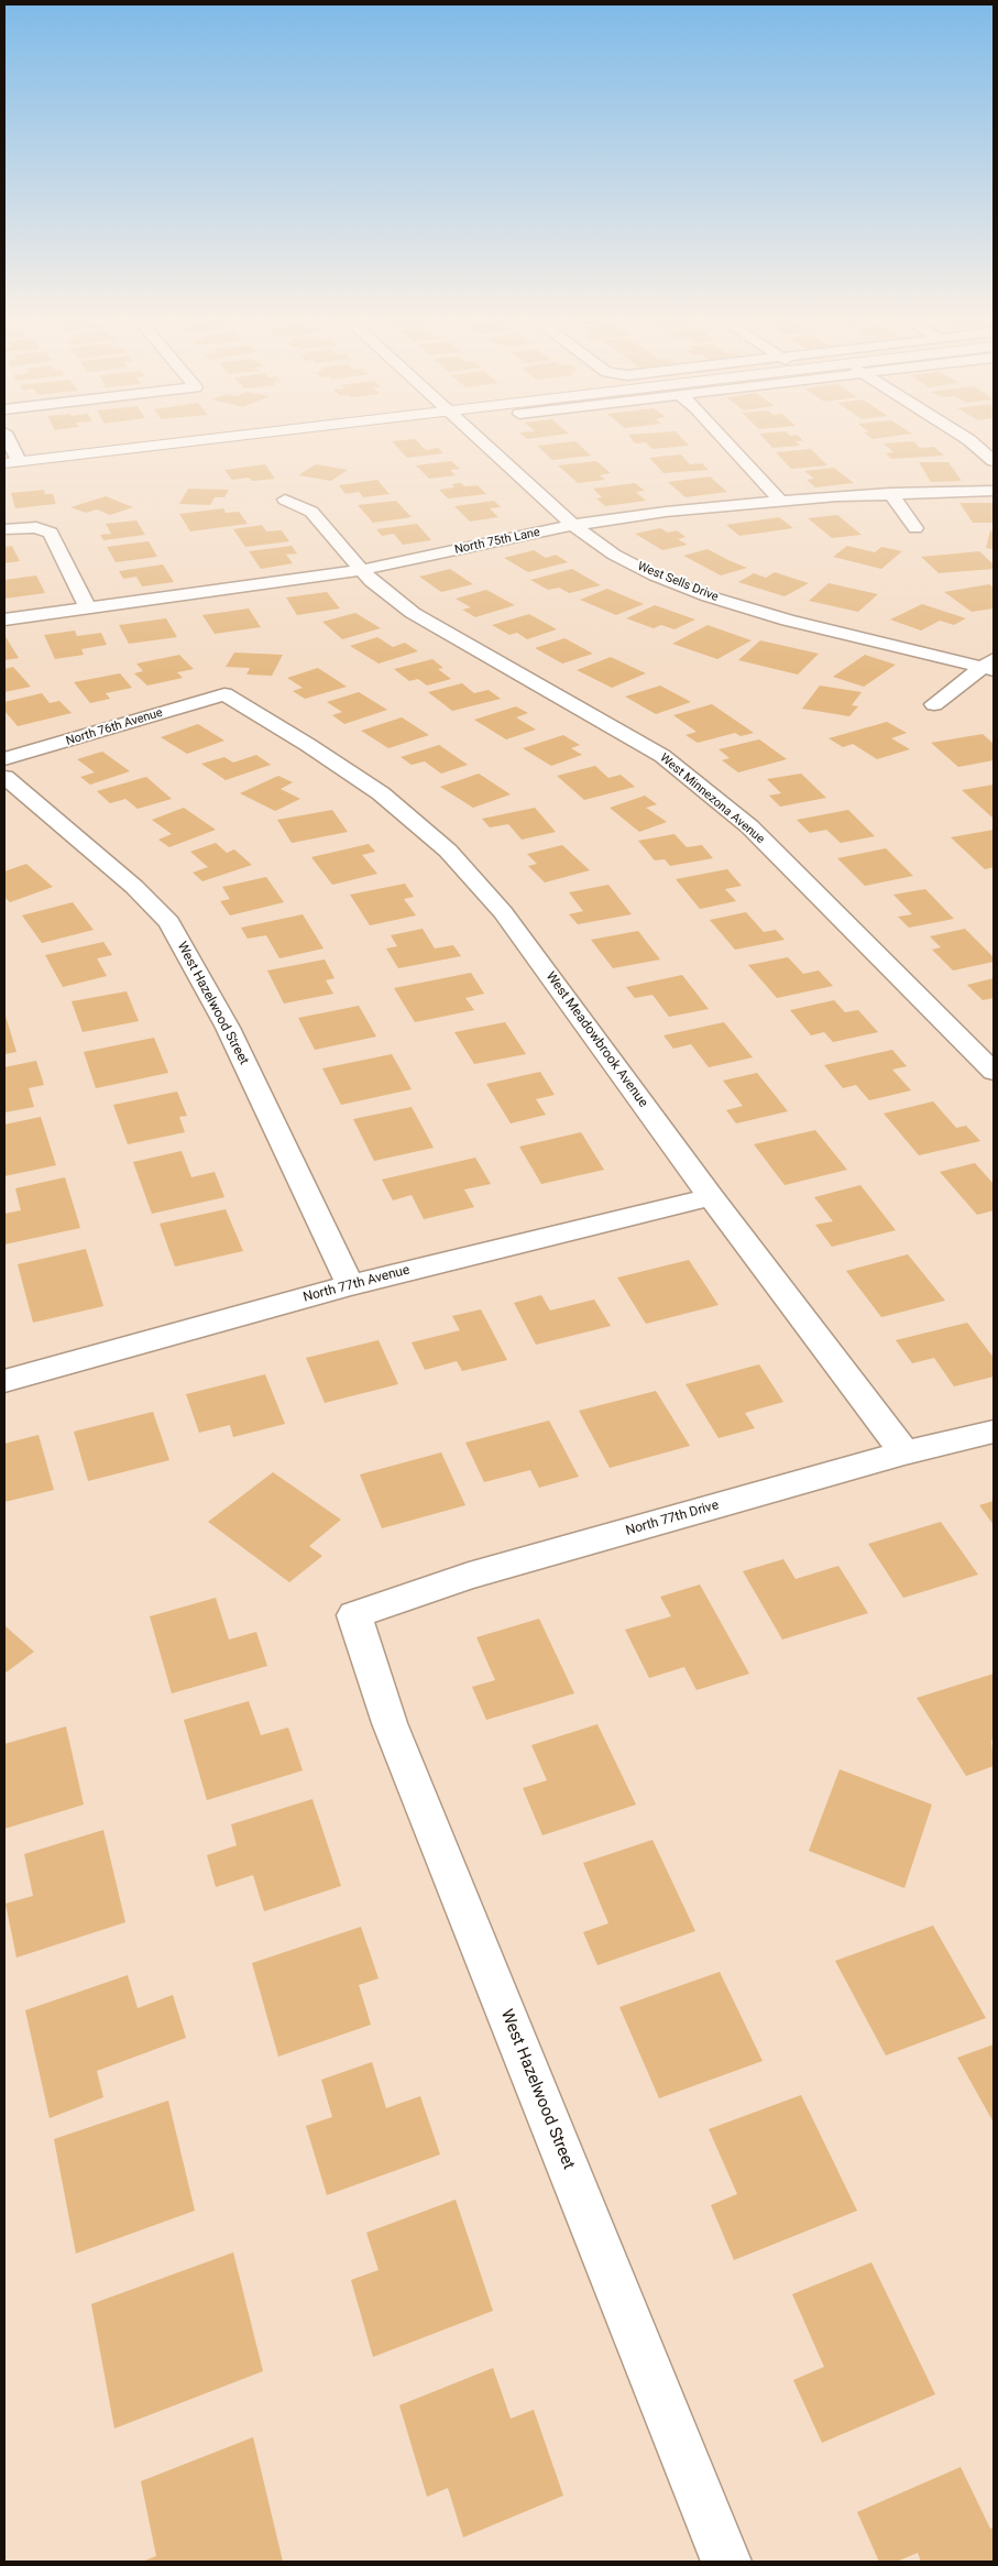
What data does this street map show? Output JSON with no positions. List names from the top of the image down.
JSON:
{
  "streets": {
    "street": [
      "North 75th Lane",
      "West Sells Drive",
      "North 76th Avenue",
      "West Minnezona Avenue",
      "West Hazelwood Street",
      "West Meadowbrook Avenue",
      "North 77th Avenue",
      "North 77th Drive"
    ]
  },
  "crossings": [
    ["North 75th Lane", "West Sells Drive"],
    ["North 75th Lane", "West Minnezona Avenue"],
    ["North 76th Avenue", "West Meadowbrook Avenue"],
    ["West Hazelwood Street", "North 77th Avenue"],
    ["West Hazelwood Street", "North 77th Drive"],
    ["West Meadowbrook Avenue", "North 77th Avenue"],
    ["West Meadowbrook Avenue", "North 77th Drive"]
  ]
}
